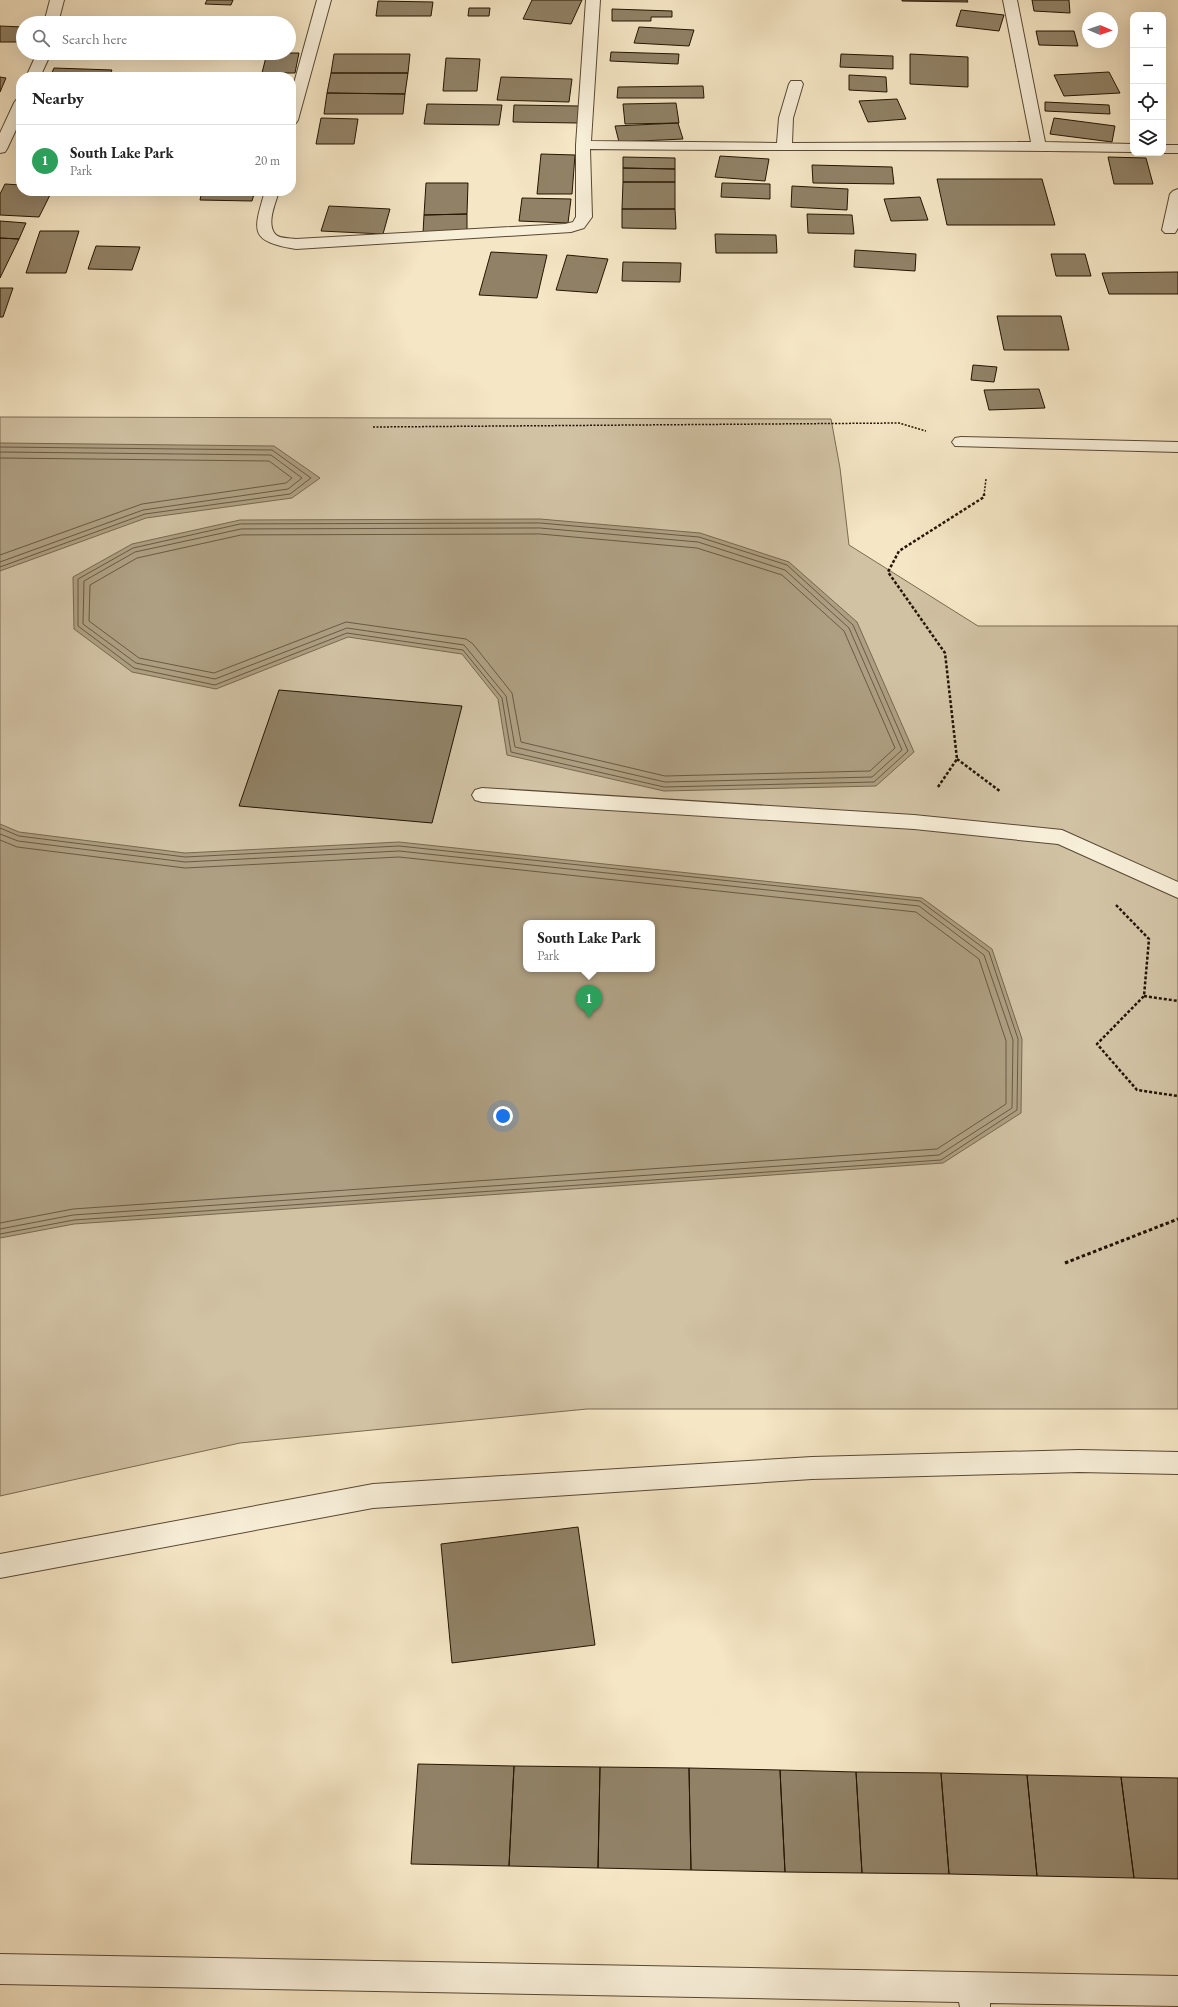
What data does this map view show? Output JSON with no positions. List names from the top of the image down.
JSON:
{
  "north": "right",
  "page": {
    "map_buttons": ["+", "−"],
    "search": "Search here",
    "heading": "Nearby",
    "list": [
      {
        "mark": "1",
        "name": "South Lake Park",
        "note": "Park",
        "value": "20 m"
      }
    ],
    "popup": ["South Lake Park", "Park"],
    "pins": "1"
  }
}
